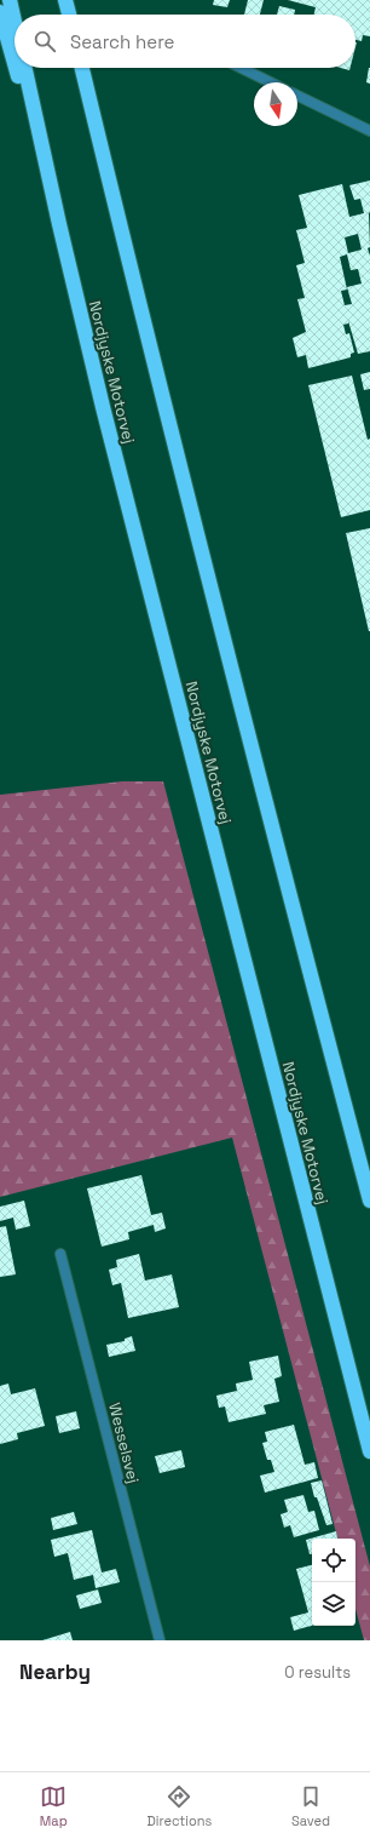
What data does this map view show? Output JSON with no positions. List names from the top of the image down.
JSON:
{
  "streets": {
    "highway": ["Nordjyske Motorvej"],
    "street": ["Wesselsvej"]
  },
  "north": "bottom",
  "page": {
    "search": "Search here",
    "heading": ["Nearby", "0 results"],
    "nav": ["Map", "Directions", "Saved"]
  }
}
